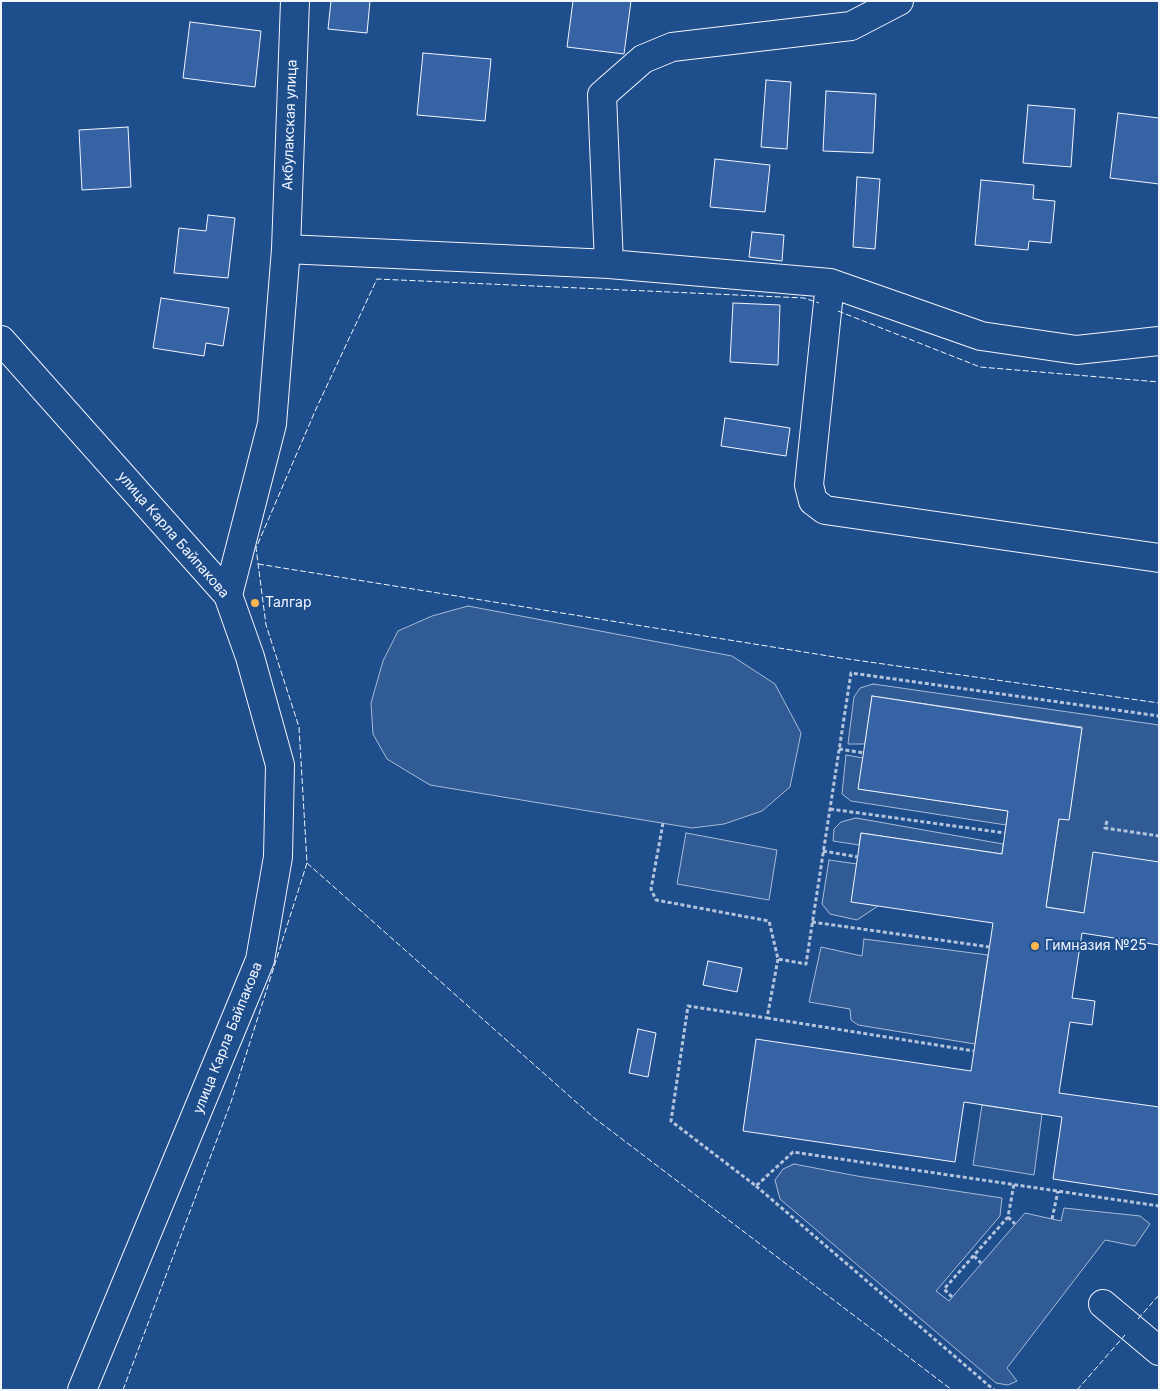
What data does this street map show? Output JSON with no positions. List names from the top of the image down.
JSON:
{
  "streets": {
    "street": ["Акбулакская улица", "улица Карла Байпакова"]
  },
  "crossings": [
    ["Акбулакская улица", "улица Карла Байпакова"]
  ],
  "places": ["Талгар", "Гимназия №25"]
}
